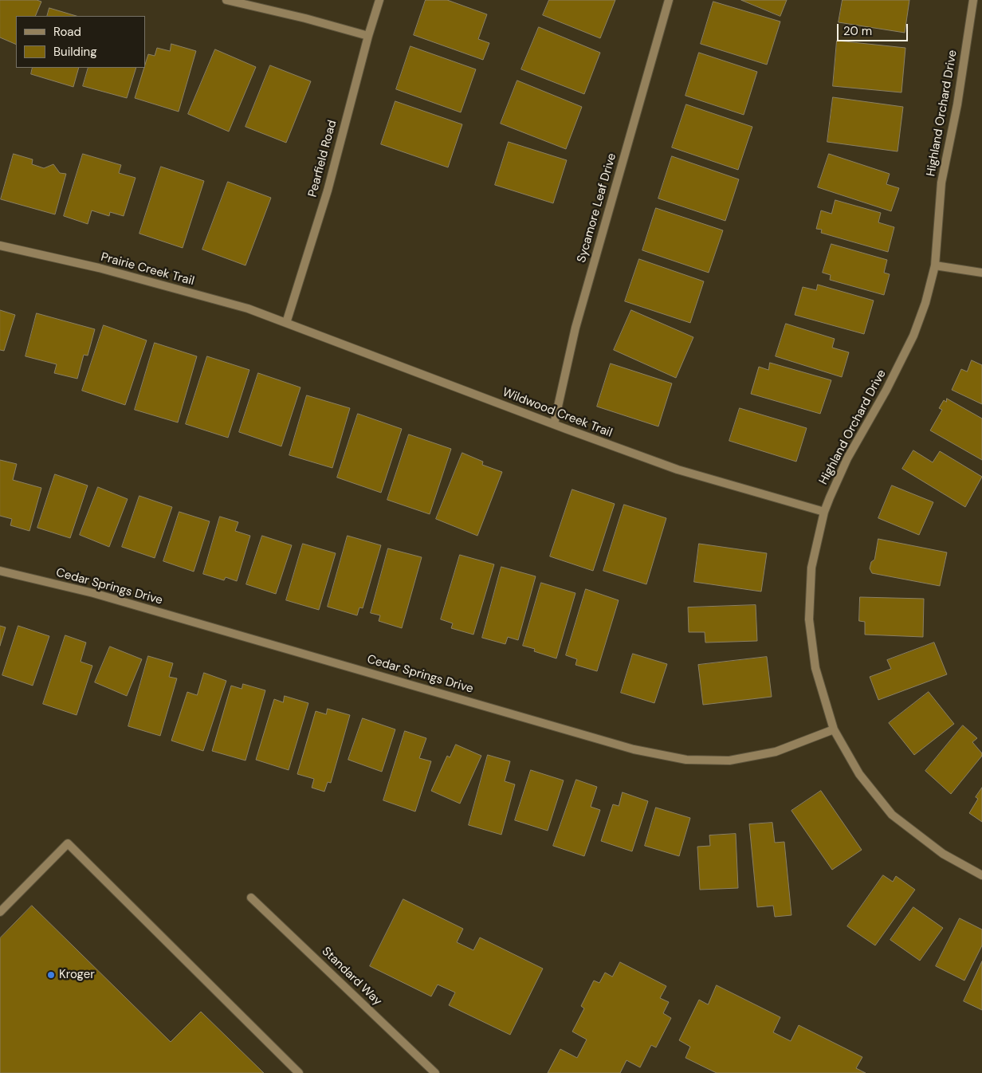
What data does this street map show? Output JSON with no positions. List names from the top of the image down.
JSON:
{
  "streets": {
    "street": [
      "Highland Orchard Drive",
      "Pearfield Road",
      "Sycamore Leaf Drive",
      "Prairie Creek Trail",
      "Wildwood Creek Trail",
      "Cedar Springs Drive",
      "Standard Way"
    ]
  },
  "crossings": [
    ["Highland Orchard Drive", "Wildwood Creek Trail"],
    ["Highland Orchard Drive", "Cedar Springs Drive"],
    ["Pearfield Road", "Prairie Creek Trail"],
    ["Pearfield Road", "Wildwood Creek Trail"],
    ["Sycamore Leaf Drive", "Wildwood Creek Trail"],
    ["Prairie Creek Trail", "Wildwood Creek Trail"]
  ],
  "places": ["Kroger"],
  "legend": ["Road", "Building"],
  "scale_bar": "20 m"
}
